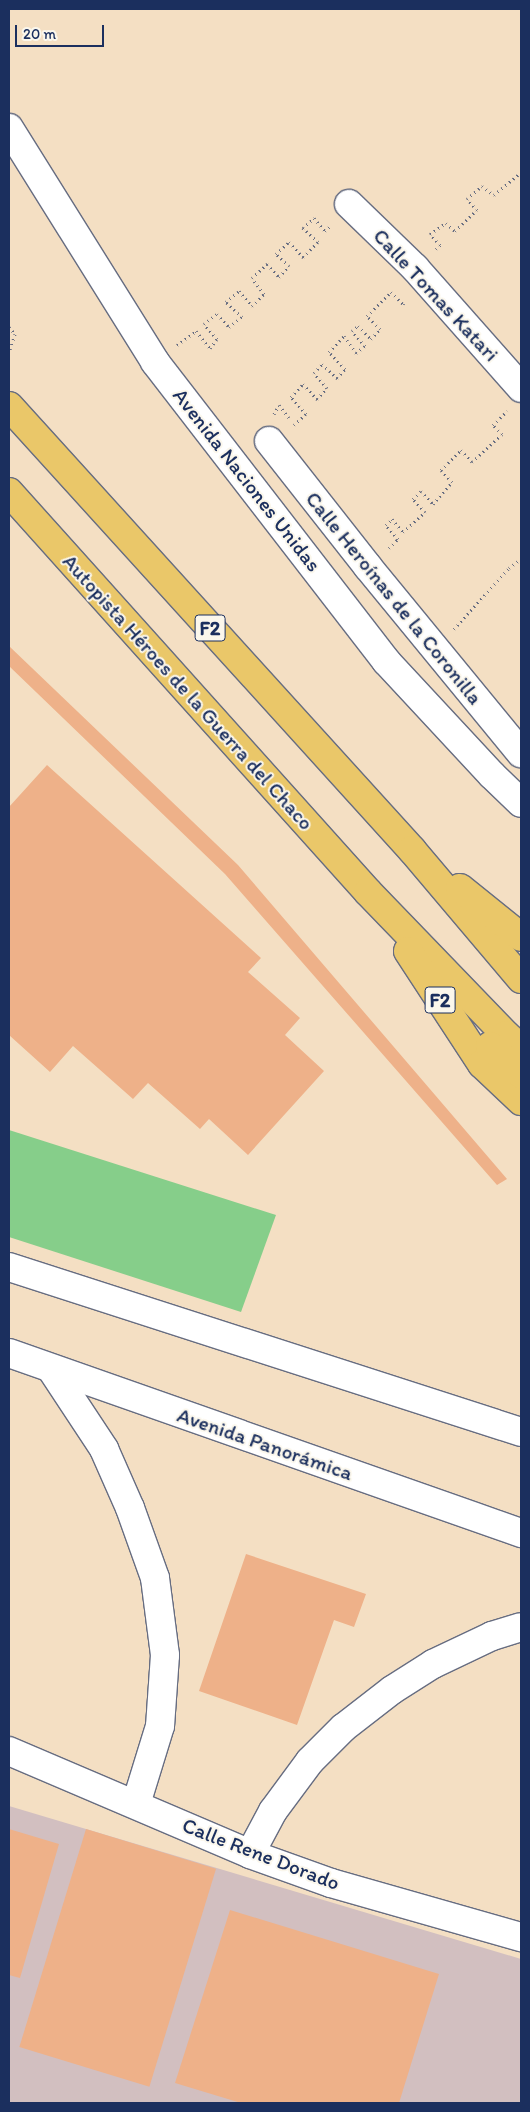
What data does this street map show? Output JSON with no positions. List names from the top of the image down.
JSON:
{
  "streets": {
    "highway": ["F2", "Autopista Héroes de la Guerra del Chaco"],
    "street": [
      "Calle Tomas Katari",
      "Avenida Naciones Unidas",
      "Calle Heroínas de la Coronilla",
      "Avenida Panorámica",
      "Calle Rene Dorado"
    ]
  },
  "scale_bar": "20 m"
}
